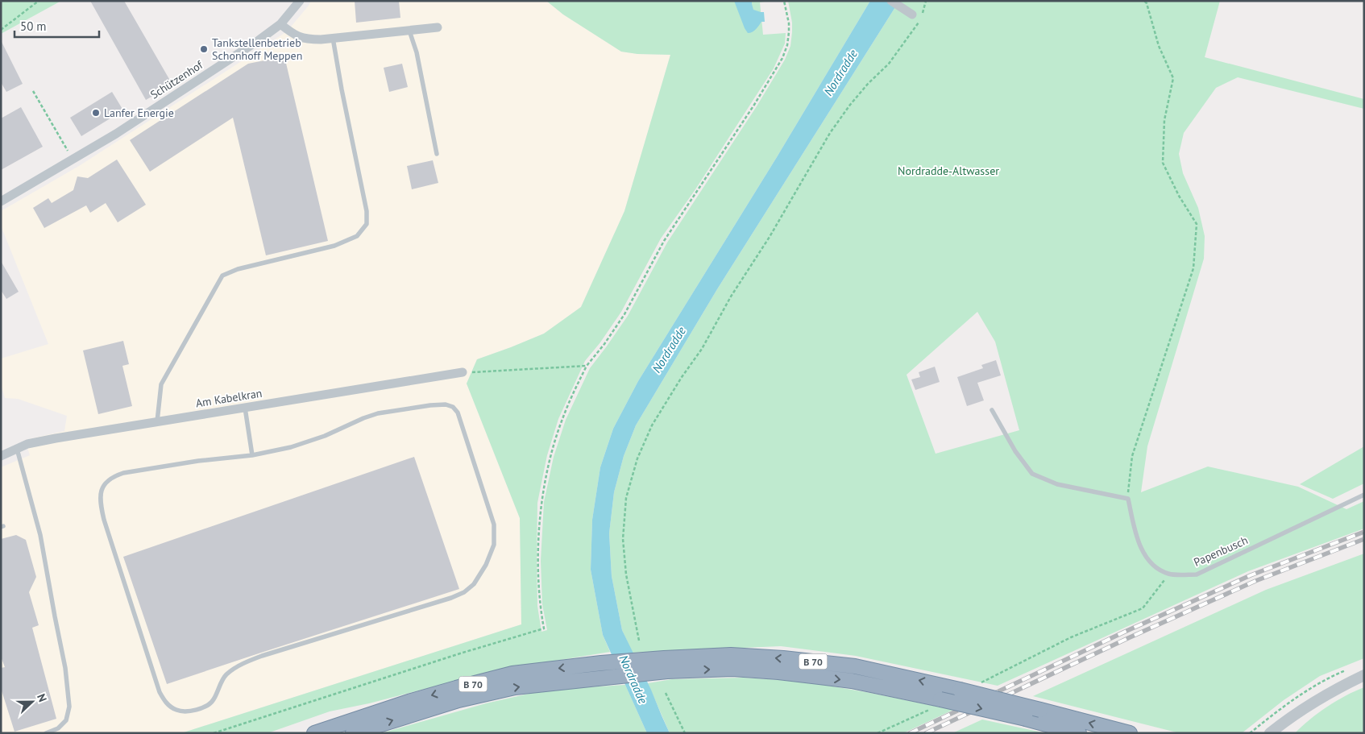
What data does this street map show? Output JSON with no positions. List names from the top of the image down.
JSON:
{
  "streets": {
    "highway": ["B 70"],
    "street": ["Schützenhof", "Am Kabelkran"],
    "lane": ["Papenbusch"]
  },
  "water": ["Nordradde"],
  "parks": ["Nordradde-Altwasser"],
  "places": ["Tankstellenbetrieb Schonhoff Meppen", "Lanfer Energie"],
  "scale_bar": "50 m",
  "north": "right"
}
